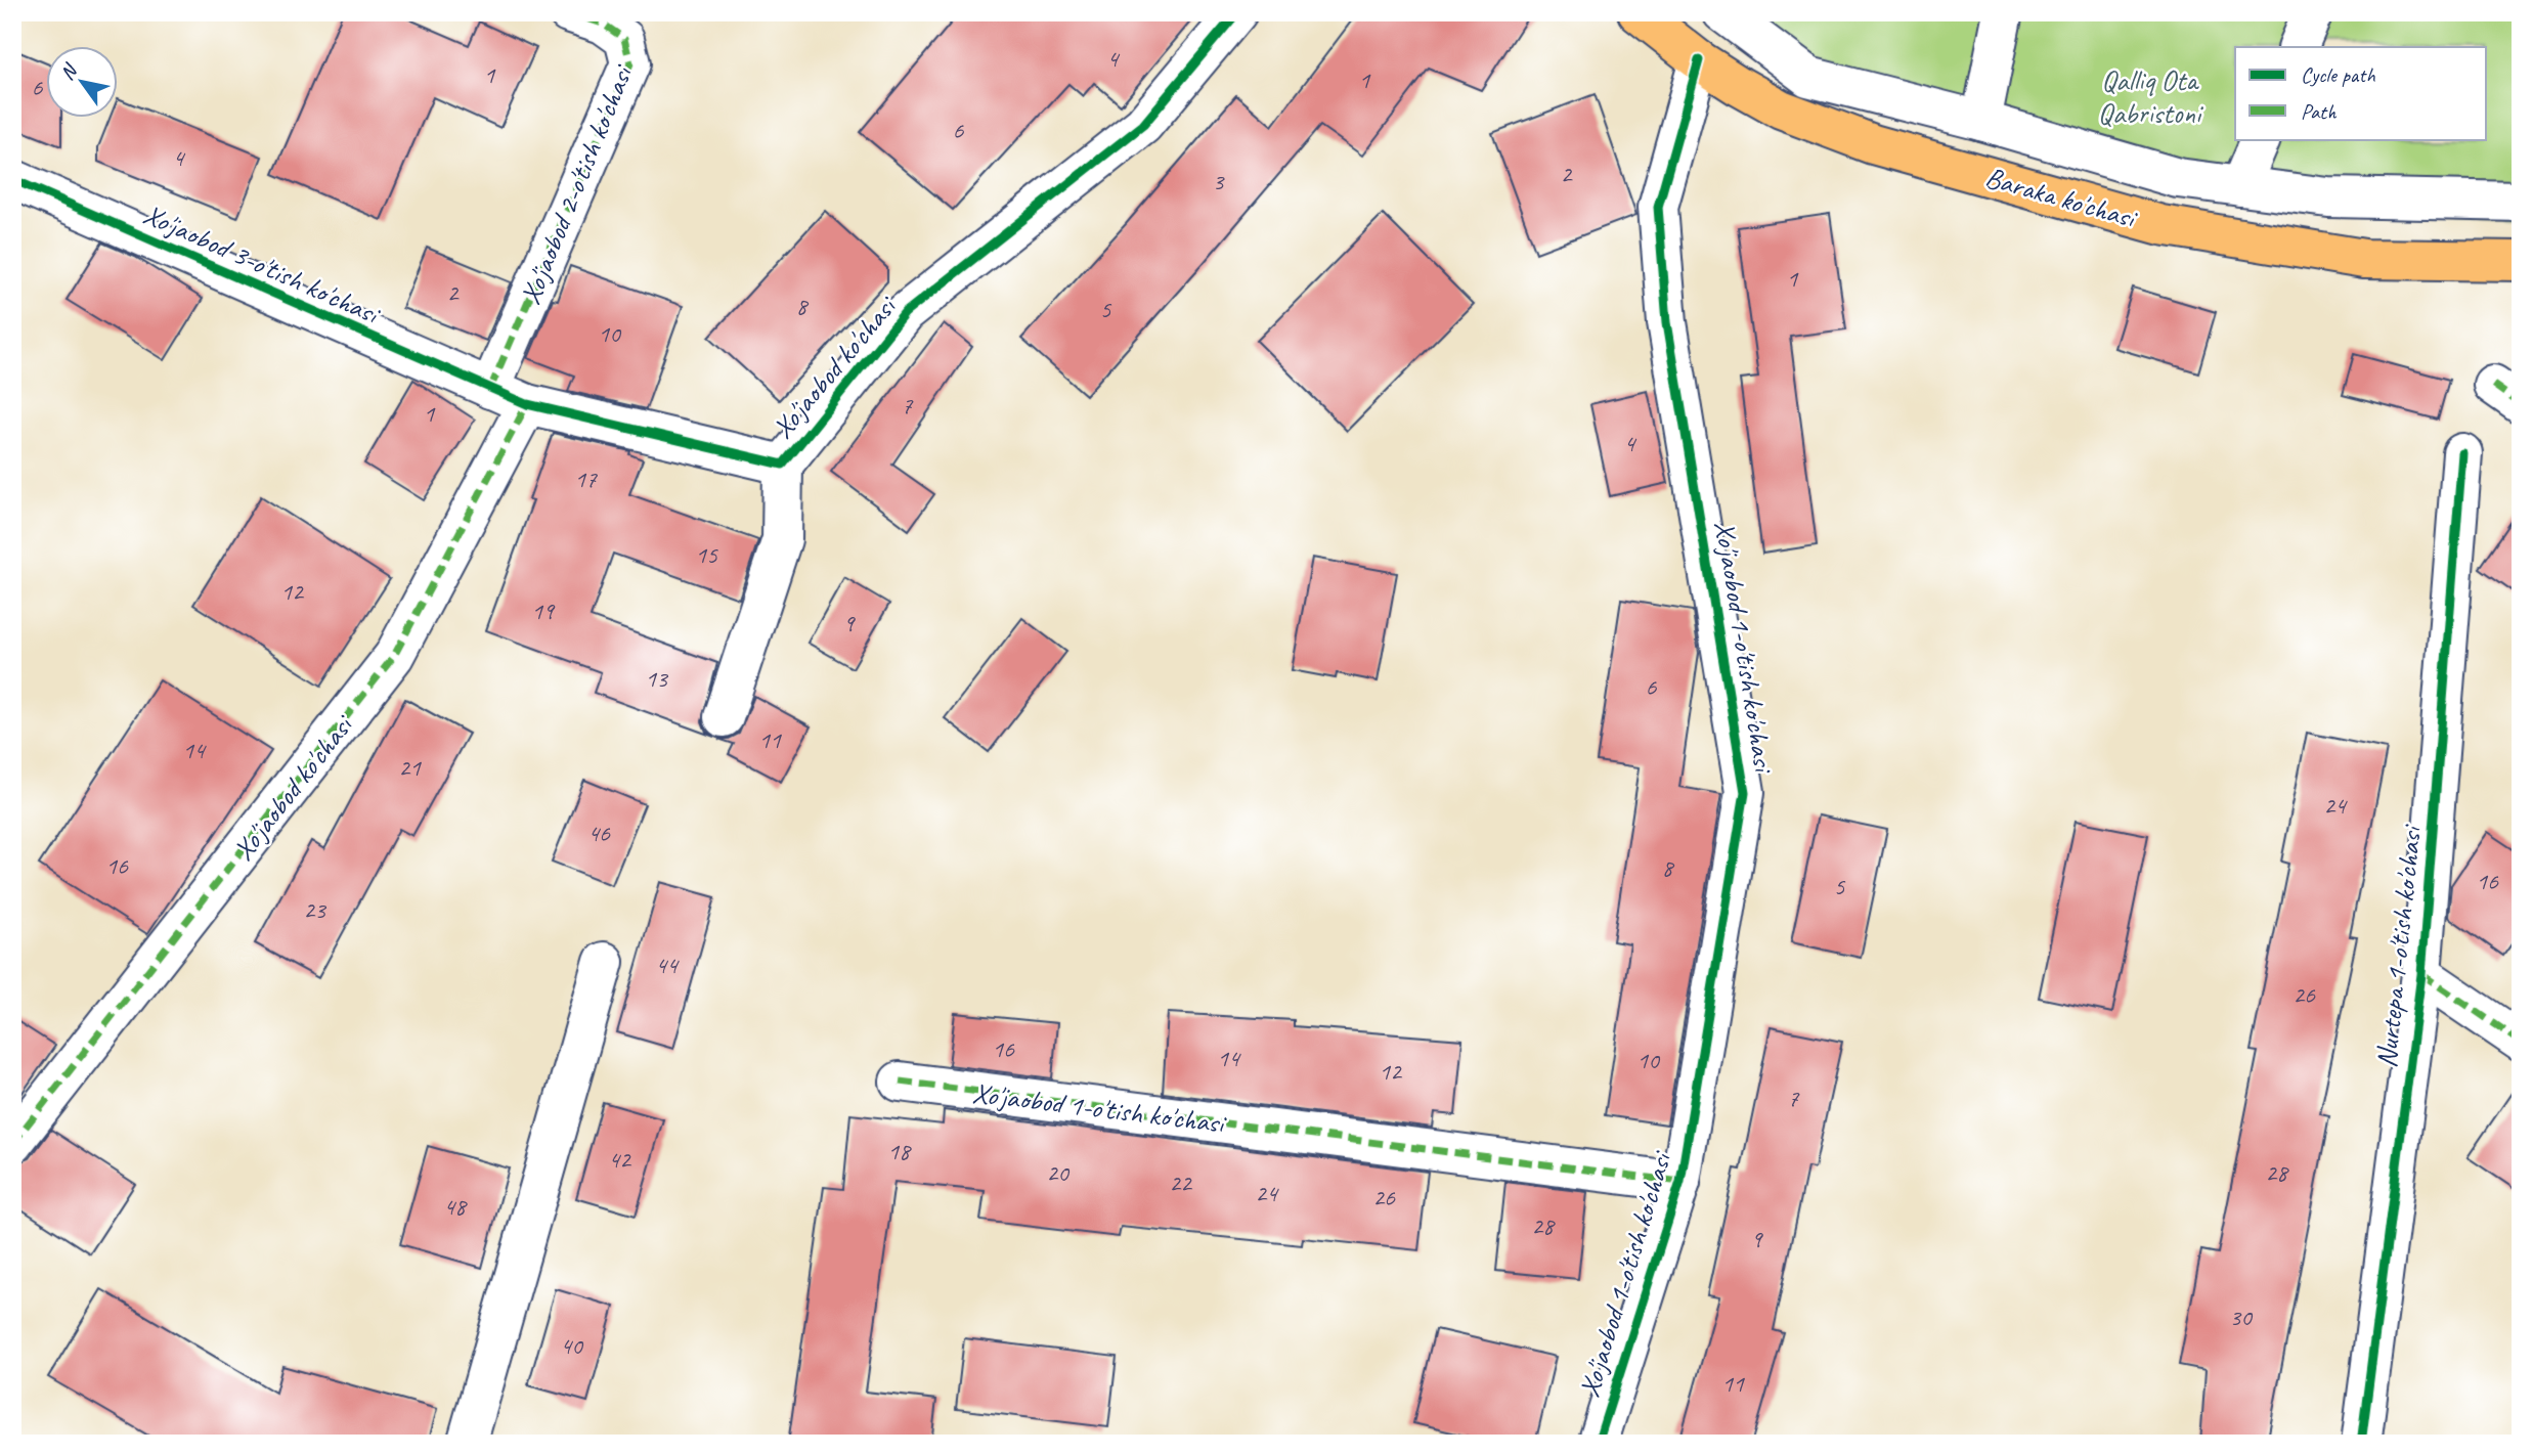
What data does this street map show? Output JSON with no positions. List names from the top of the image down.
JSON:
{
  "streets": {
    "main road": ["Baraka ko'chasi"],
    "street": [
      "Xo'jaobod 2-o'tish ko'chasi",
      "Xo'jaobod 3-o'tish ko'chasi",
      "Xo'jaobod ko'chasi",
      "Xo'jaobod 1-o'tish ko'chasi",
      "Nurtepa 1-o'tish ko'chasi"
    ]
  },
  "crossings": [
    ["Xo'jaobod 2-o'tish ko'chasi", "Xo'jaobod 3-o'tish ko'chasi"],
    ["Xo'jaobod 2-o'tish ko'chasi", "Xo'jaobod ko'chasi"],
    ["Baraka ko'chasi", "Xo'jaobod 1-o'tish ko'chasi"],
    ["Xo'jaobod 3-o'tish ko'chasi", "Xo'jaobod ko'chasi"]
  ],
  "parks": ["Qalliq Ota Qabristoni"],
  "house_numbers": [
    "4",
    "1",
    "1",
    "6",
    "6",
    "4",
    "2",
    "3",
    "1",
    "2",
    "8",
    "5",
    "10",
    "7",
    "1",
    "4",
    "17",
    "15",
    "12",
    "19",
    "9",
    "13",
    "6",
    "11",
    "14",
    "21",
    "24",
    "46",
    "16",
    "8",
    "16",
    "5",
    "23",
    "44",
    "26",
    "16",
    "14",
    "10",
    "12",
    "7",
    "18",
    "42",
    "20",
    "28",
    "22",
    "24",
    "26",
    "48",
    "28",
    "9",
    "30",
    "40",
    "11"
  ],
  "legend": ["Cycle path", "Path"],
  "north": "top left"
}
